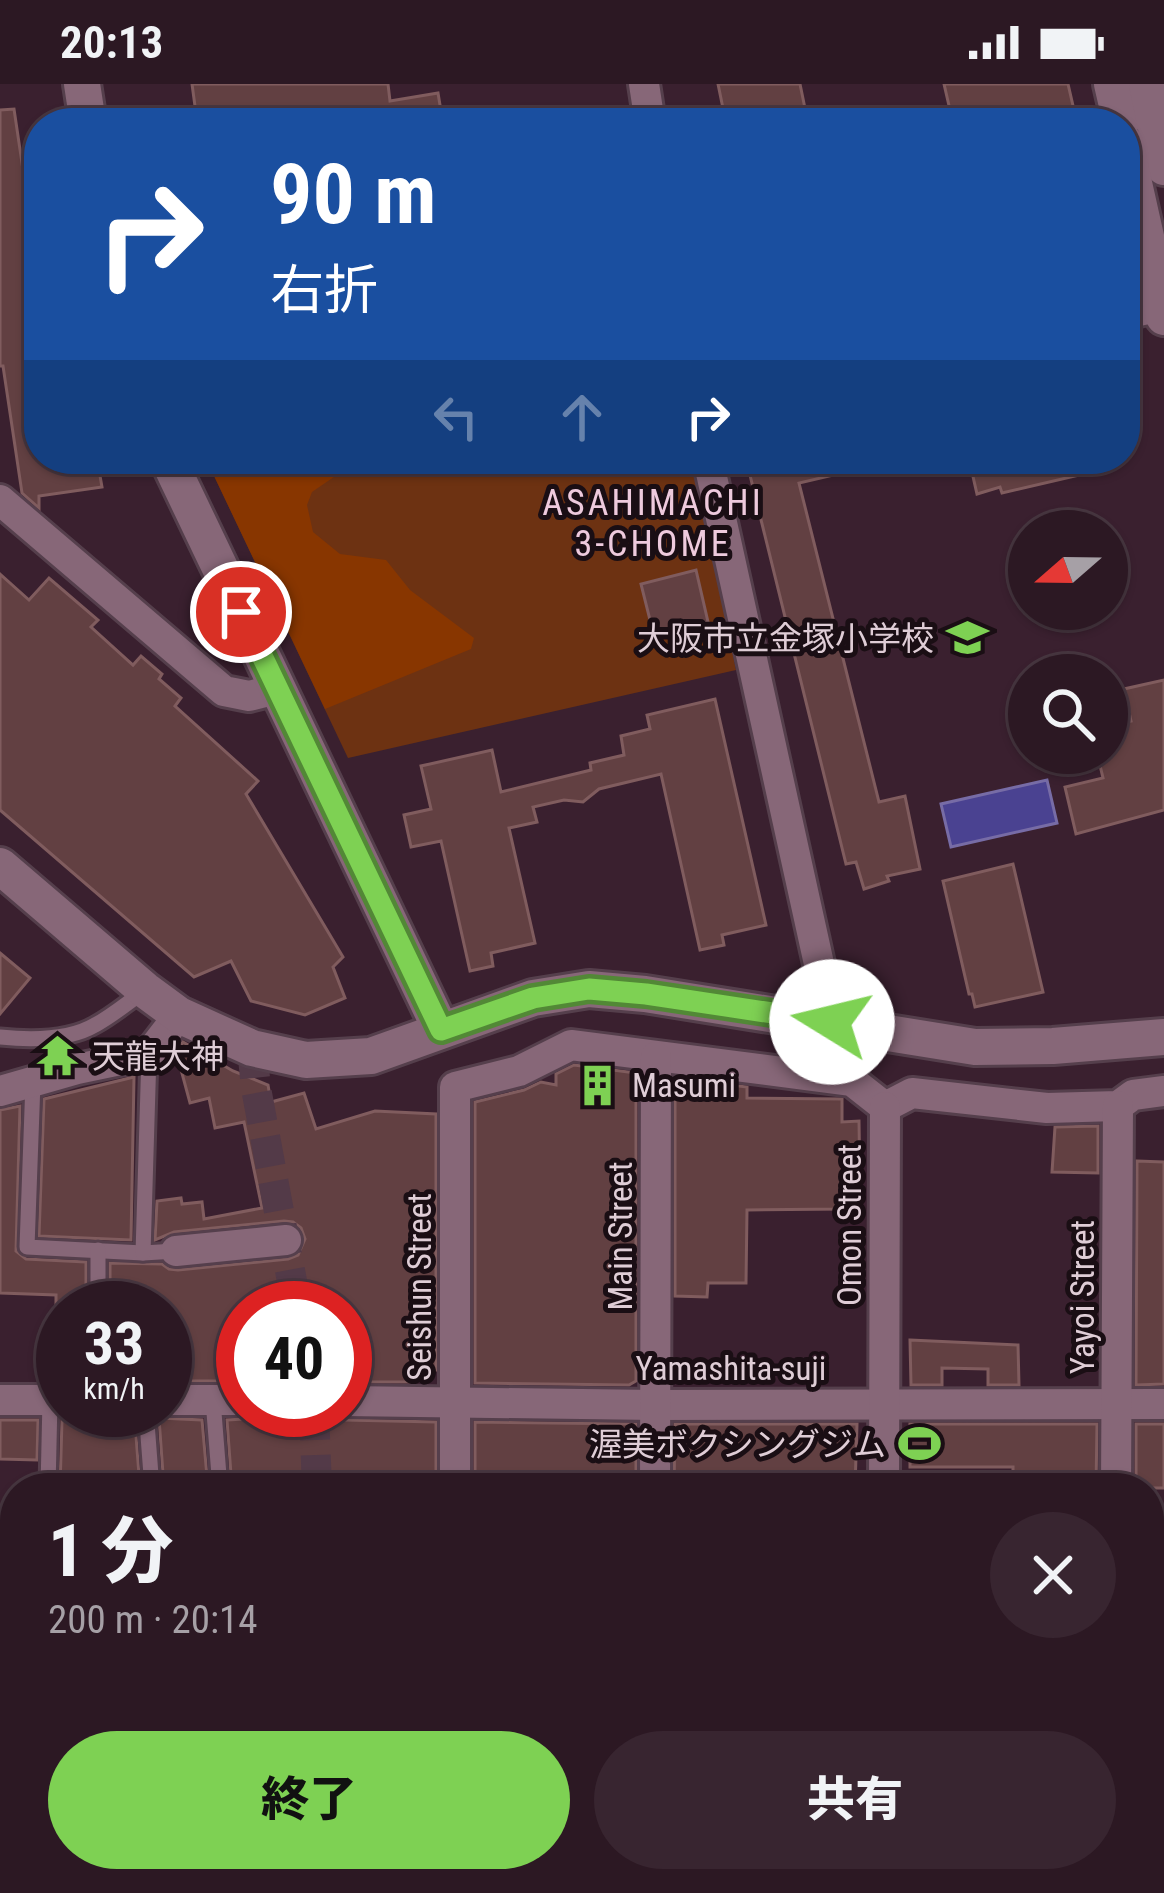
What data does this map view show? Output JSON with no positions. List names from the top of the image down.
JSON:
{
  "streets": {
    "street": [
      "Omon Street",
      "Main Street",
      "Seishun Street",
      "Yayoi Street",
      "Yamashita-suji"
    ]
  },
  "crossings": [
    ["Omon Street", "Yamashita-suji"],
    ["Main Street", "Seishun Street"],
    ["Main Street", "Yamashita-suji"],
    ["Seishun Street", "Yamashita-suji"],
    ["Yayoi Street", "Yamashita-suji"]
  ],
  "districts": ["ASAHIMACHI 3-CHOME"],
  "places": {
    "school or university": ["大阪市立金塚小学校"],
    "temple": ["天龍大神"],
    "building": ["Masumi"],
    "sports": ["渥美ボクシングジム"]
  },
  "north": "left",
  "page": {
    "status": "20:13",
    "turn": ["90 m", "右折"],
    "speed": "33 km/h",
    "limit": "40",
    "heading": ["1 分", "200 m · 20:14"],
    "buttons": ["終了", "共有"]
  }
}
